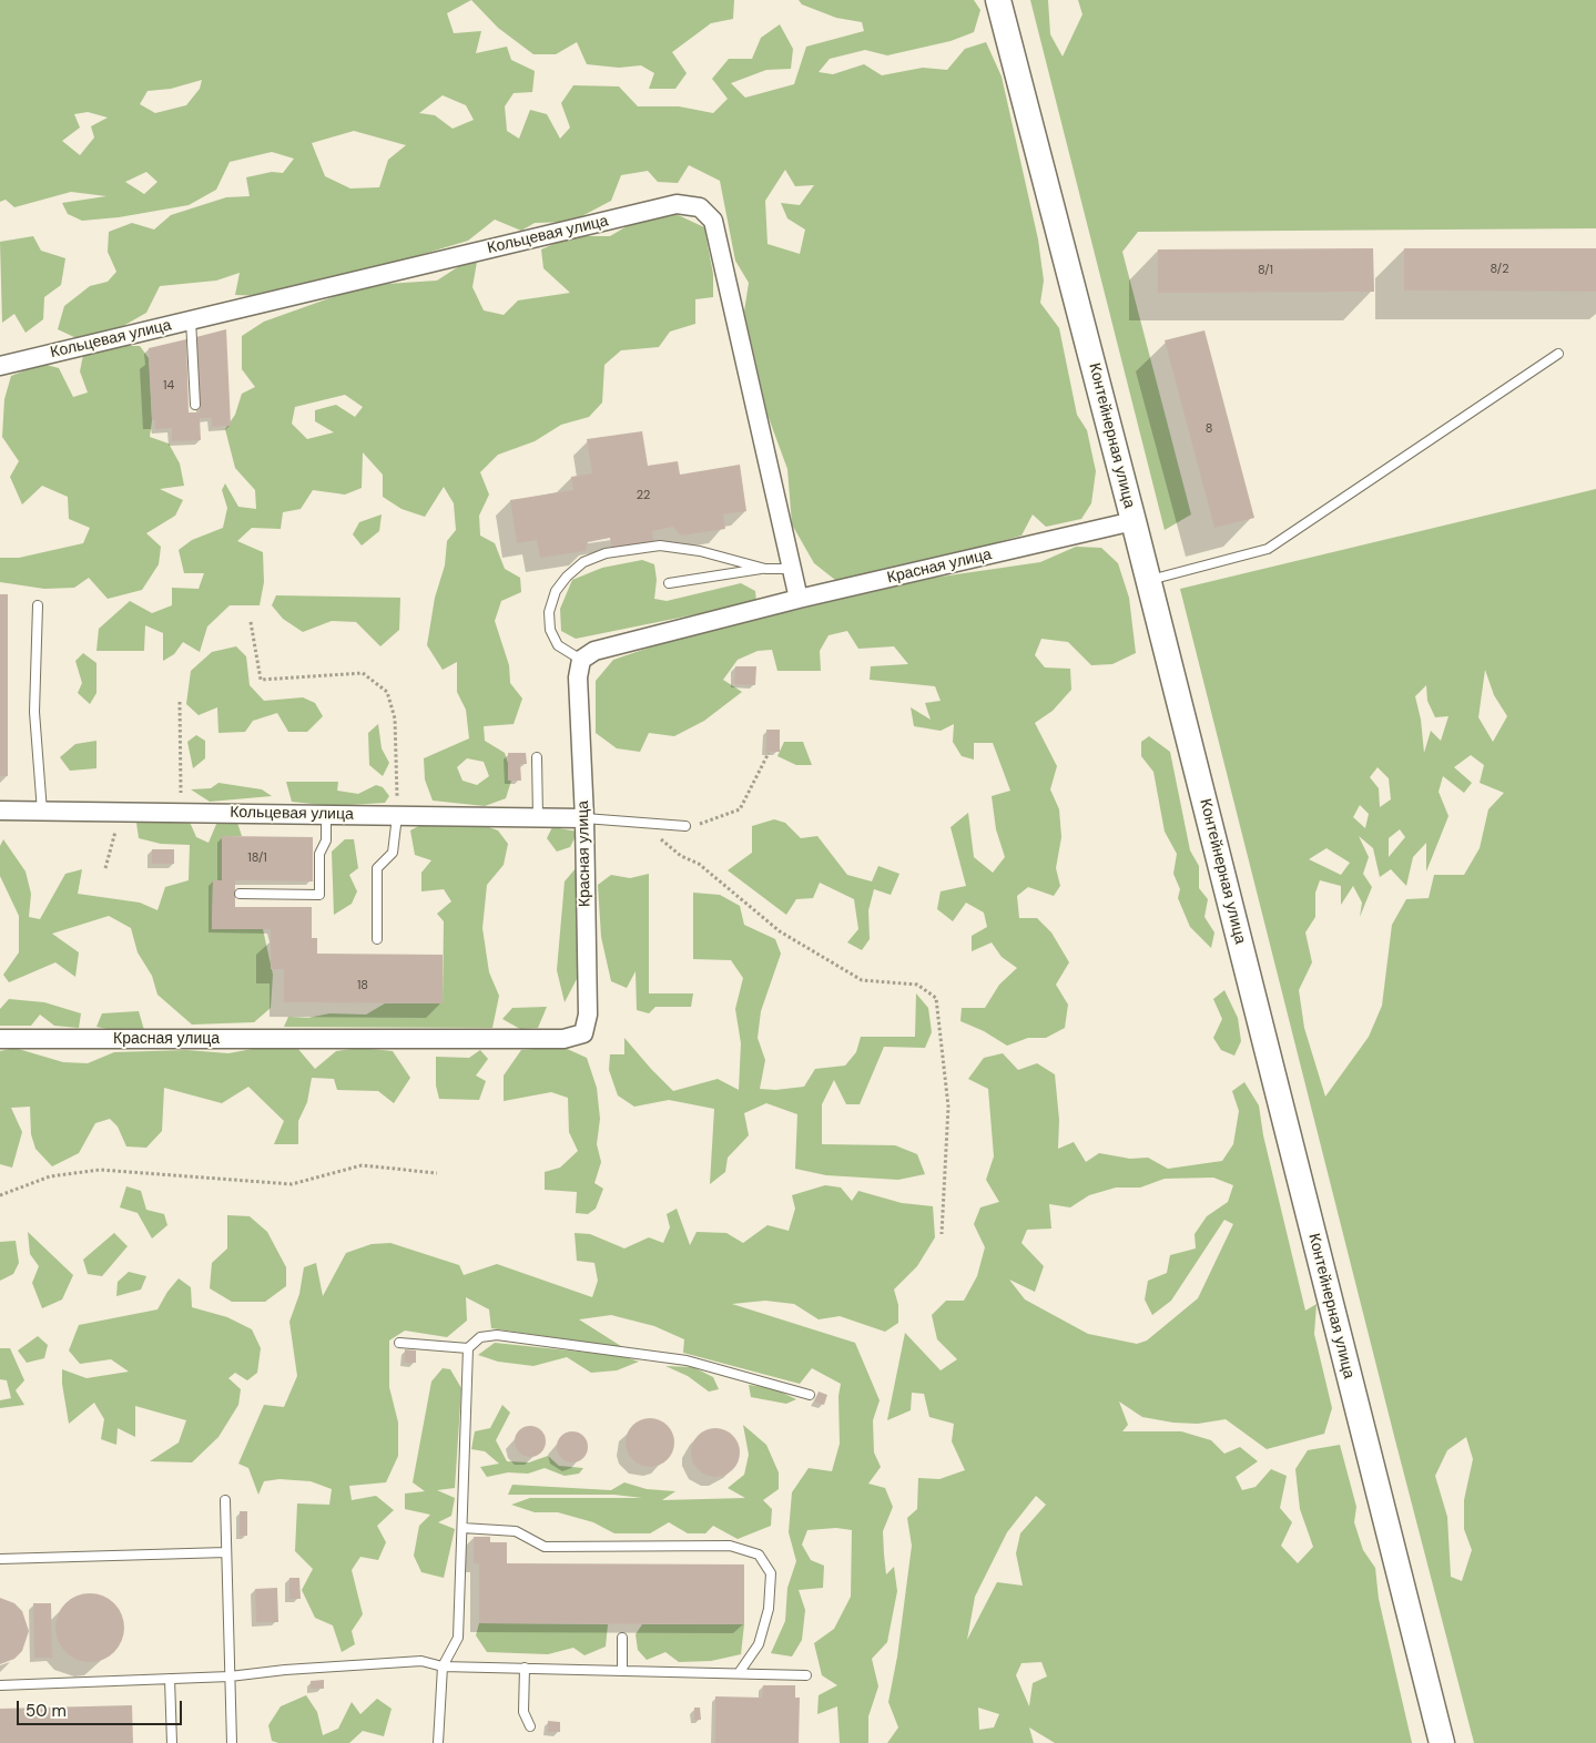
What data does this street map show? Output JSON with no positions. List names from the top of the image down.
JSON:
{
  "streets": {
    "street": ["Кольцевая улица", "Контейнерная улица", "Красная улица"]
  },
  "crossings": [
    ["Кольцевая улица", "Красная улица"],
    ["Контейнерная улица", "Красная улица"]
  ],
  "house_numbers": [
    "8/2",
    "8/1",
    "14",
    "8",
    "22",
    "18/1",
    "18"
  ],
  "scale_bar": "50 m"
}
